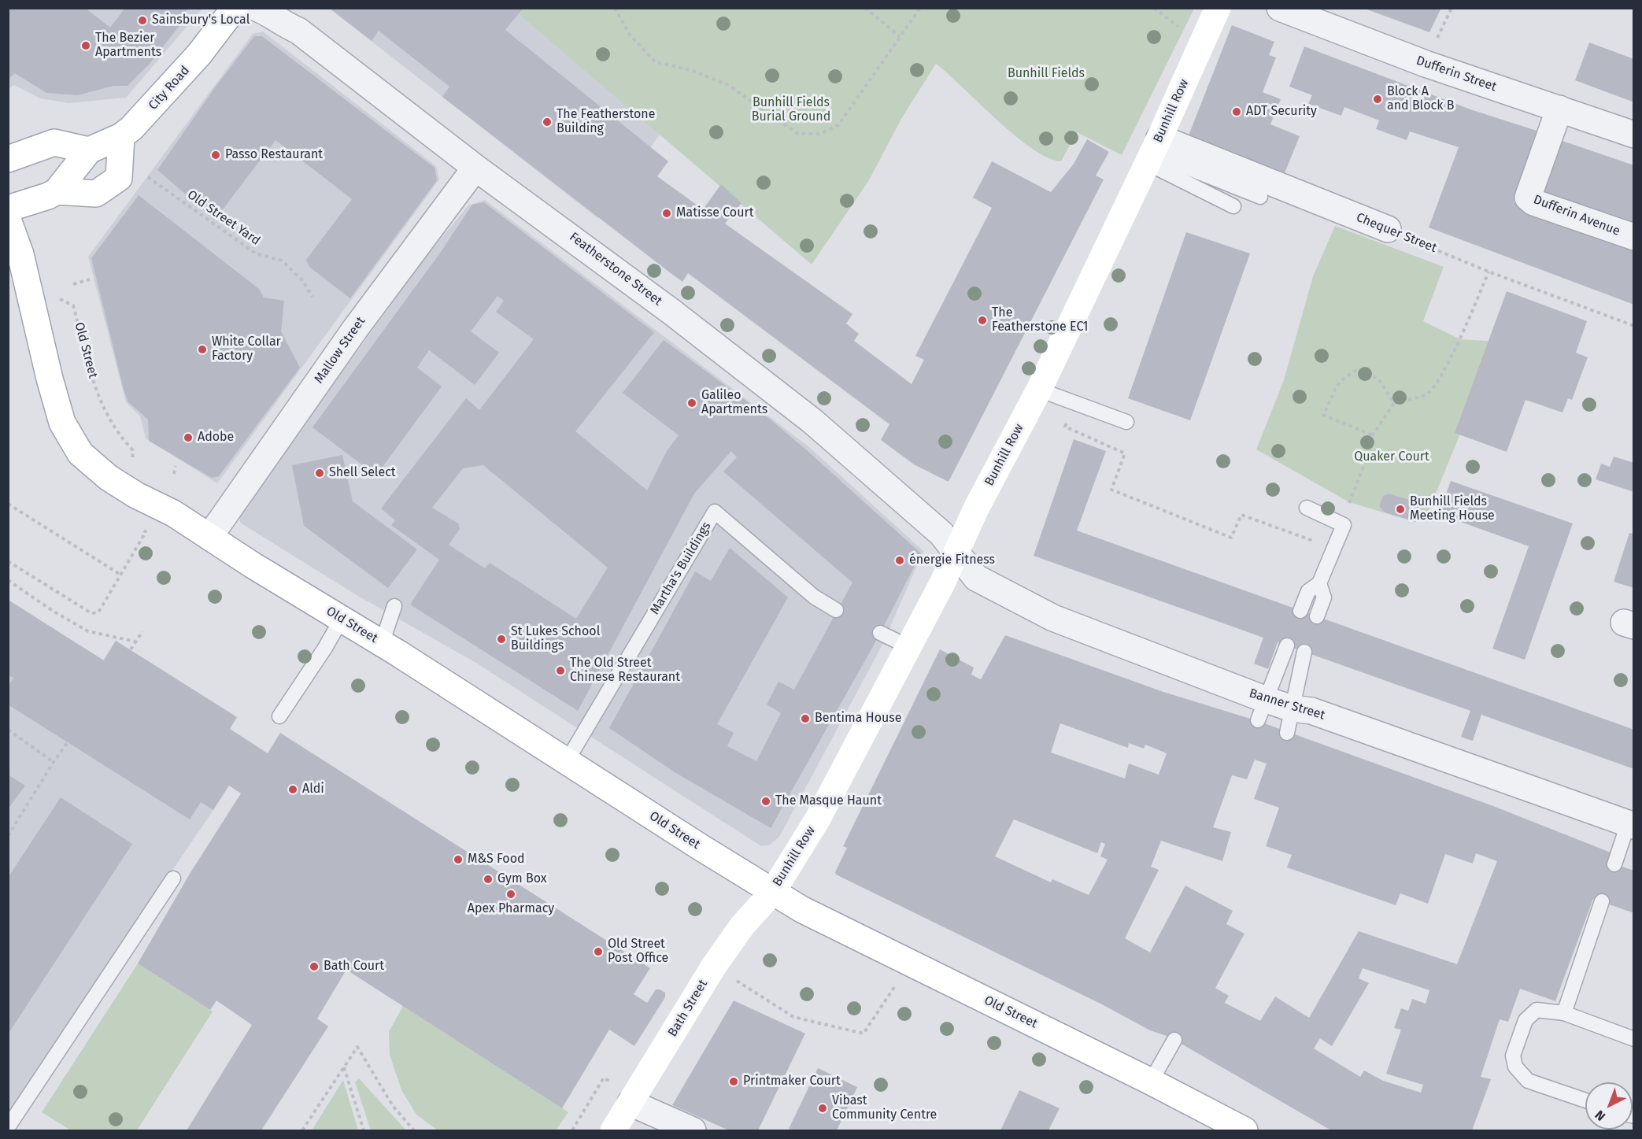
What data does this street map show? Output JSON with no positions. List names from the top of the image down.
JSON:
{
  "streets": {
    "main road": [
      "City Road",
      "Bunhill Row",
      "Old Street",
      "Bath Street"
    ],
    "street": [
      "Dufferin Street",
      "Dufferin Avenue",
      "Chequer Street",
      "Featherstone Street",
      "Mallow Street",
      "Banner Street"
    ],
    "lane": ["Martha's Buildings"],
    "path": ["Old Street Yard"]
  },
  "crossings": [
    ["Dufferin Street", "Dufferin Avenue"],
    ["Bunhill Row", "Chequer Street"],
    ["Bunhill Row", "Featherstone Street"],
    ["Bunhill Row", "Old Street"],
    ["Bunhill Row", "Banner Street"],
    ["Bunhill Row", "Bath Street"],
    ["Featherstone Street", "Mallow Street"],
    ["Featherstone Street", "Banner Street"],
    ["Old Street", "Mallow Street"],
    ["Old Street", "Martha's Buildings"],
    ["Old Street", "Bath Street"]
  ],
  "parks": ["Bunhill Fields", "Bunhill Fields Burial Ground", "Quaker Court"],
  "places": [
    "Sainsbury's Local",
    "The Bezier Apartments",
    "Block A and Block B",
    "ADT Security",
    "The Featherstone Building",
    "Passo Restaurant",
    "Matisse Court",
    "The Featherstone EC1",
    "White Collar Factory",
    "Galileo Apartments",
    "Adobe",
    "Shell Select",
    "Bunhill Fields Meeting House",
    "énergie Fitness",
    "St Lukes School Buildings",
    "The Old Street Chinese Restaurant",
    "Bentima House",
    "Aldi",
    "The Masque Haunt",
    "M&S Food",
    "Gym Box",
    "Apex Pharmacy",
    "Old Street Post Office",
    "Bath Court",
    "Printmaker Court",
    "Vibast Community Centre"
  ],
  "north": "bottom left"
}
